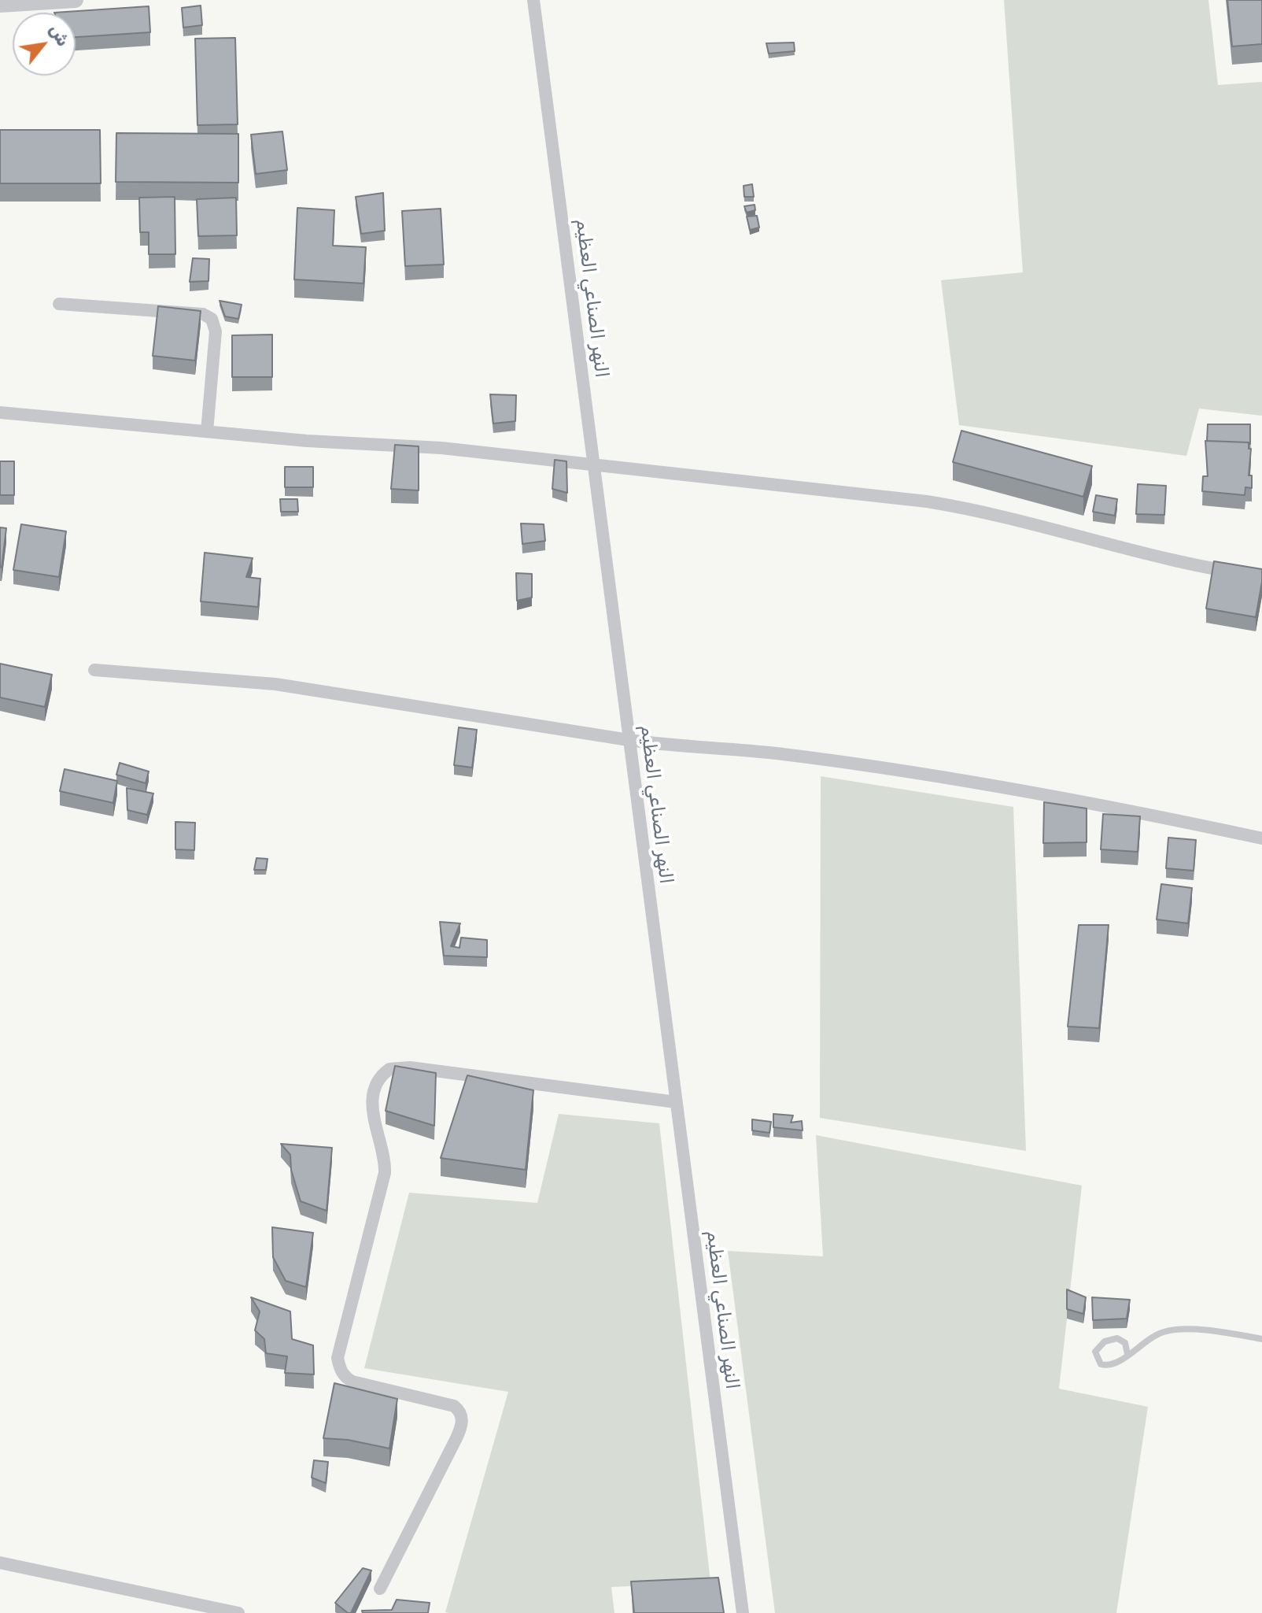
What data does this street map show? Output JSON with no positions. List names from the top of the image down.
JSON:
{
  "streets": {
    "street": ["النهر الصناعي العظيم"]
  },
  "north": "top right"
}
